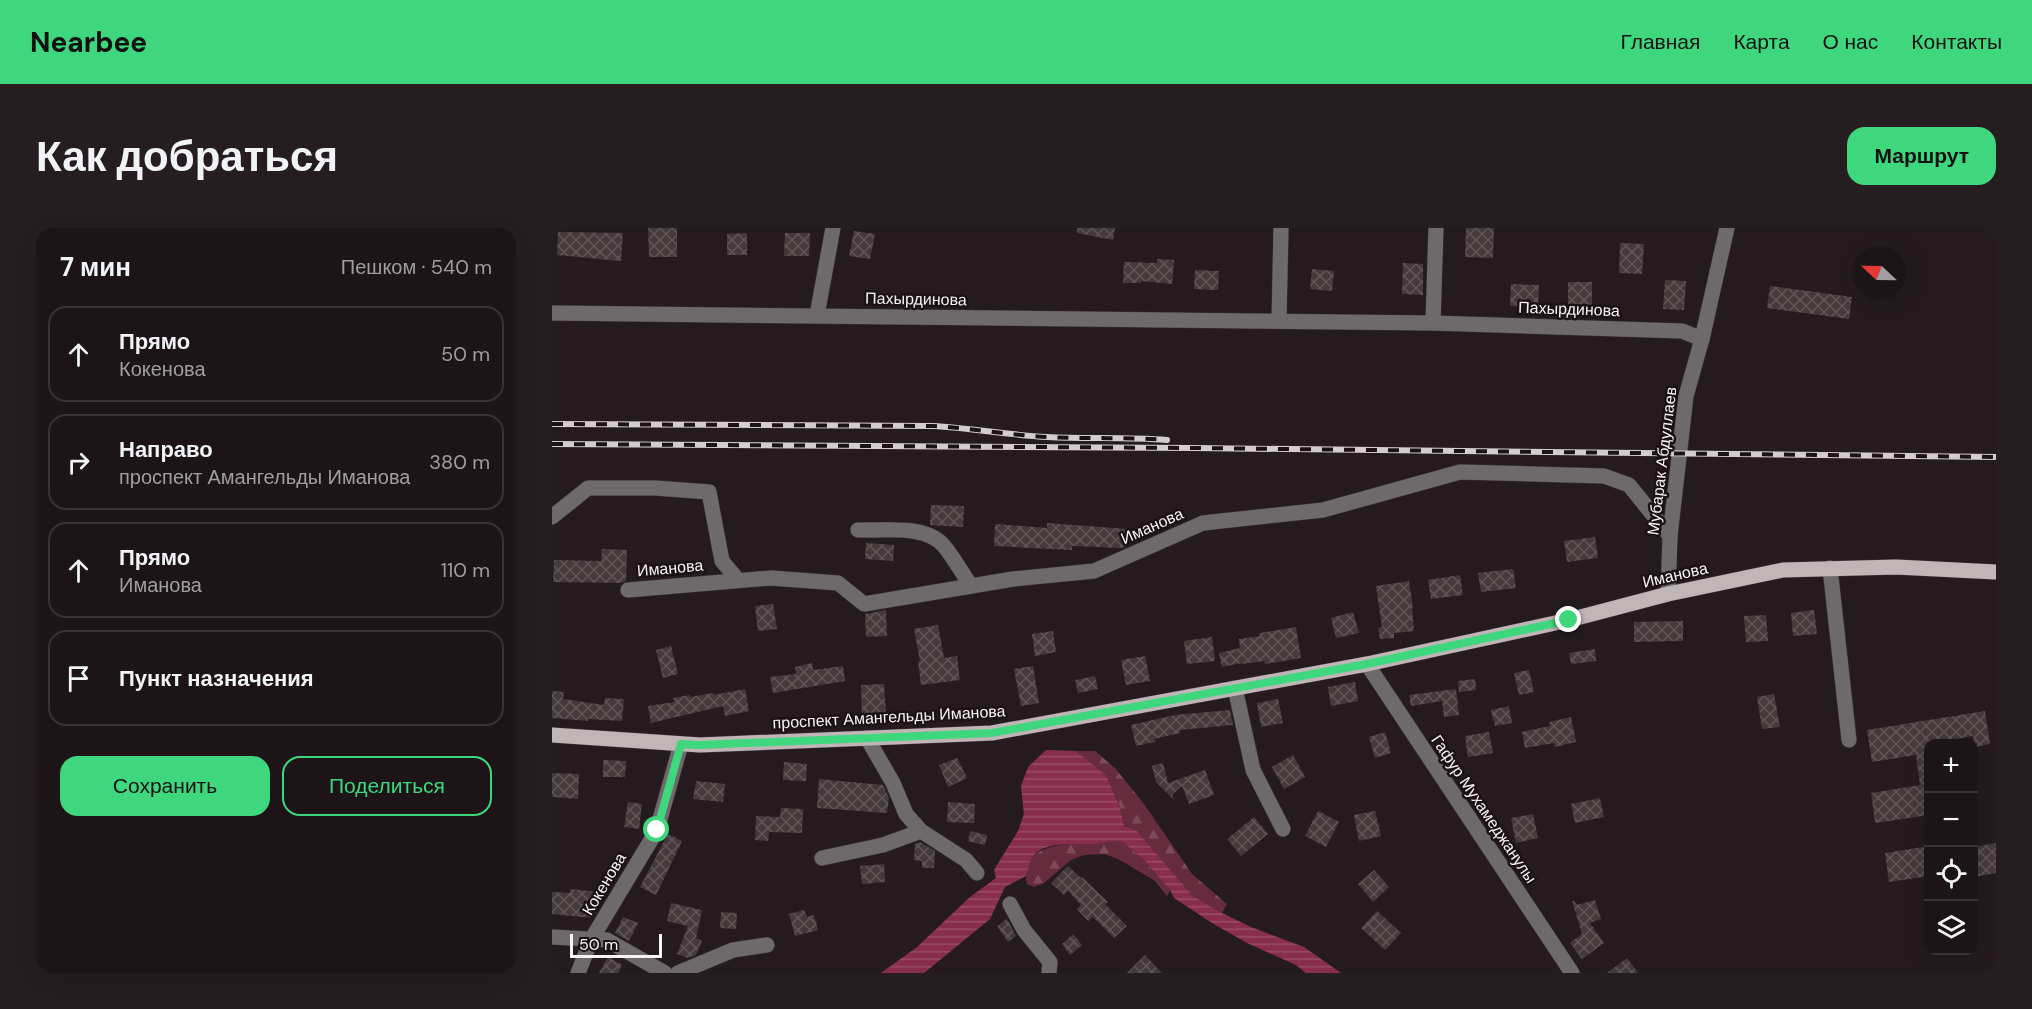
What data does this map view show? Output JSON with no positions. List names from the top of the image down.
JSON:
{
  "streets": {
    "main road": ["Иманова", "проспект Амангельды Иманова"],
    "street": [
      "Пахырдинова",
      "Мубарак Абдуллаев",
      "Гафур Мухамеджанулы",
      "Кокенова"
    ]
  },
  "crossings": [
    ["Пахырдинова", "Мубарак Абдуллаев"],
    ["Мубарак Абдуллаев", "Иманова"],
    ["Иманова", "проспект Амангельды Иманова"],
    ["Иманова", "Гафур Мухамеджанулы"],
    ["проспект Амангельды Иманова", "Гафур Мухамеджанулы"],
    ["проспект Амангельды Иманова", "Кокенова"]
  ],
  "scale_bar": "50 m",
  "north": "left",
  "page": {
    "header": "Nearbee",
    "nav": [
      "Главная",
      "Карта",
      "О нас",
      "Контакты"
    ],
    "buttons": [
      "Маршрут",
      ["Сохранить", "Поделиться"]
    ],
    "title": "Как добраться",
    "heading": ["7 мин", "Пешком · 540 m"],
    "list": [
      ["Прямо", "Кокенова", "50 m"],
      ["Направо", "проспект Амангельды Иманова", "380 m"],
      ["Прямо", "Иманова", "110 m"],
      "Пункт назначения"
    ],
    "map_buttons": ["+", "−"],
    "scale": "50 m"
  }
}
